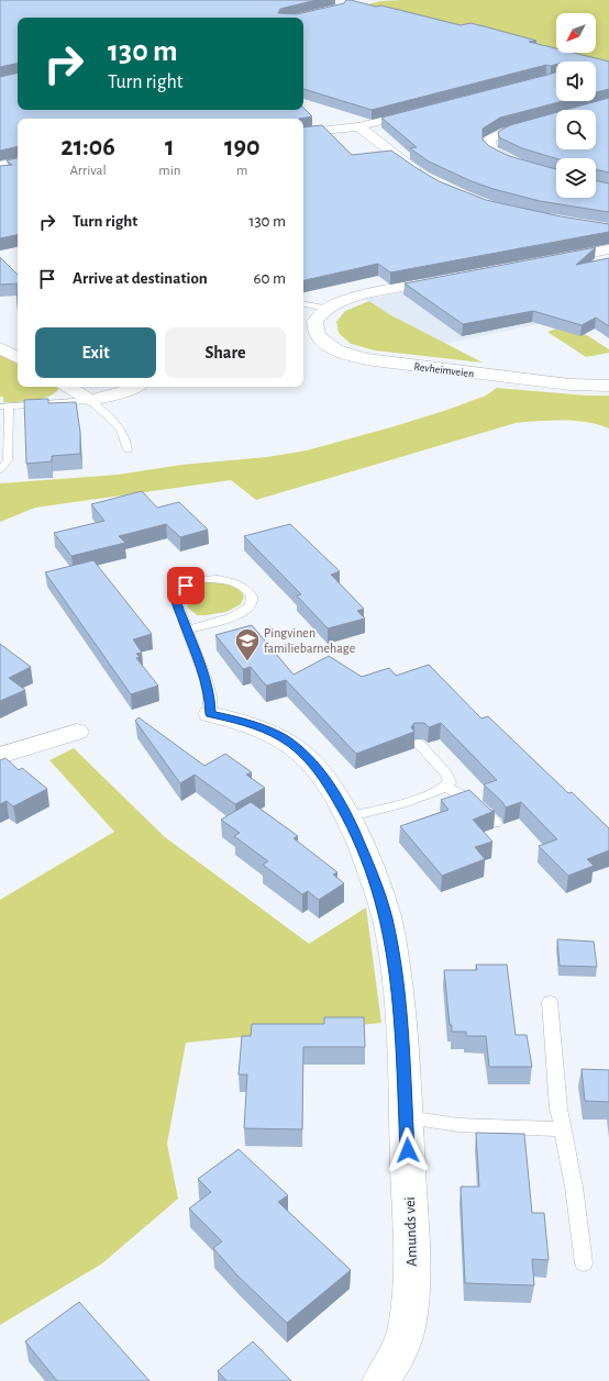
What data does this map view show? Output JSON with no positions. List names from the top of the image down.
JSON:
{
  "streets": {
    "street": ["Revheimveien", "Amunds vei"]
  },
  "places": {
    "school or university": ["Pingvinen familiebarnehage"]
  },
  "north": "bottom left",
  "page": {
    "turn": ["130 m", "Turn right"],
    "eta": [
      "21:06",
      "Arrival",
      "1",
      "min",
      "190",
      "m"
    ],
    "list": [
      {
        "name": "Turn right",
        "value": "130 m"
      },
      {
        "name": "Arrive at destination",
        "value": "60 m"
      }
    ],
    "buttons": ["Exit", "Share"]
  }
}
